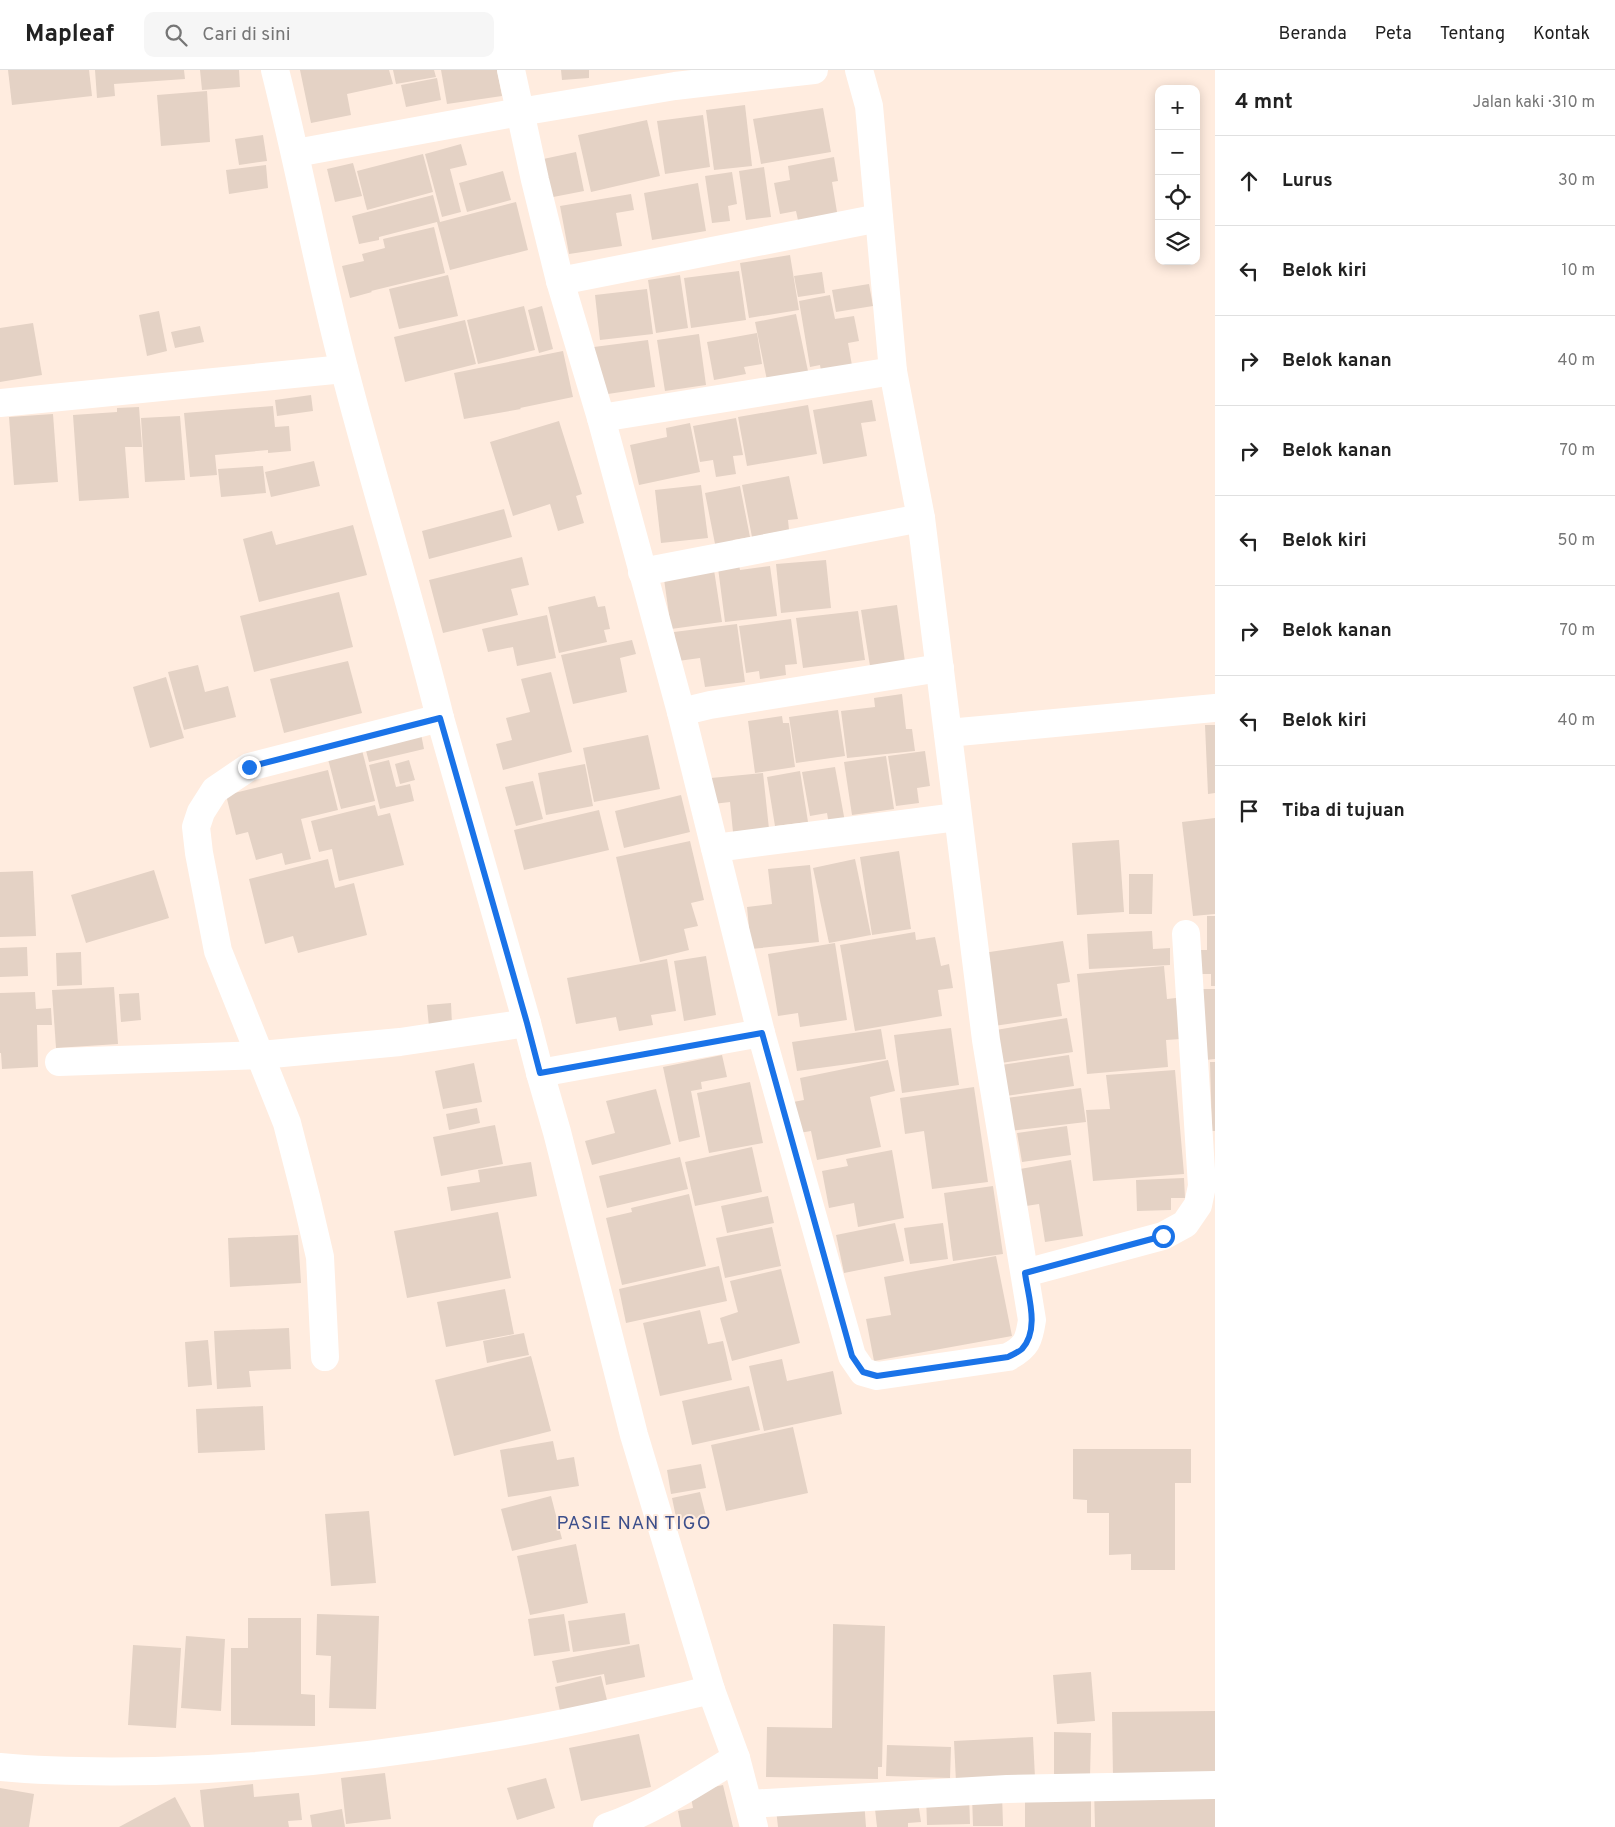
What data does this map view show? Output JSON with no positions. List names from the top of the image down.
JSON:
{
  "districts": ["PASIE NAN TIGO"],
  "page": {
    "header": "Mapleaf",
    "search": "Cari di sini",
    "nav": [
      "Beranda",
      "Peta",
      "Tentang",
      "Kontak"
    ],
    "heading": ["4 mnt", "Jalan kaki · 310 m"],
    "map_buttons": ["+", "−"],
    "list": [
      ["Lurus", "30 m"],
      ["Belok kiri", "10 m"],
      ["Belok kanan", "40 m"],
      ["Belok kanan", "70 m"],
      ["Belok kiri", "50 m"],
      ["Belok kanan", "70 m"],
      ["Belok kiri", "40 m"],
      "Tiba di tujuan"
    ]
  }
}
